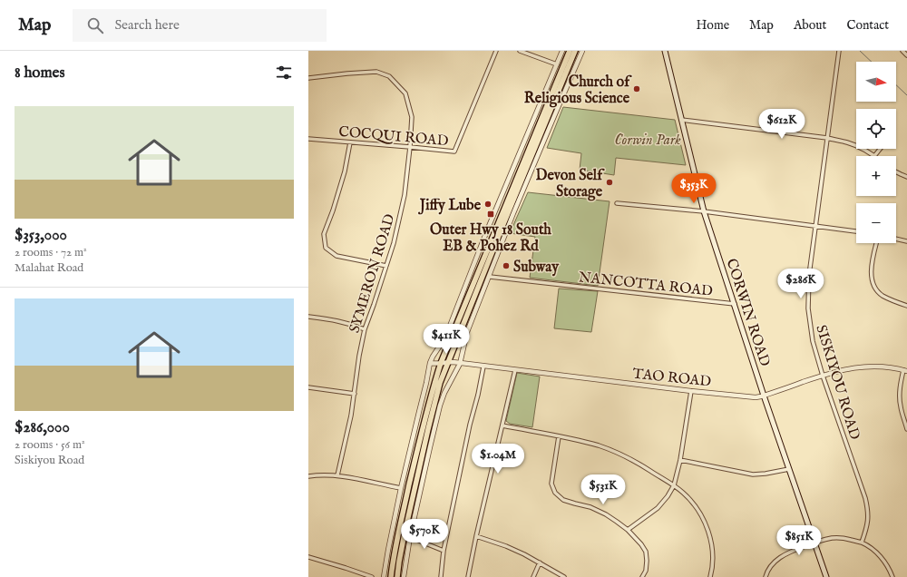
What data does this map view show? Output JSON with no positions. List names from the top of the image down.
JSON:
{
  "streets": {
    "main road": ["CORWIN ROAD"],
    "street": [
      "COCQUI ROAD",
      "SYMERON ROAD",
      "NANCOTTA ROAD",
      "TAO ROAD",
      "SISKIYOU ROAD"
    ]
  },
  "crossings": [
    ["COCQUI ROAD", "SYMERON ROAD"],
    ["NANCOTTA ROAD", "CORWIN ROAD"],
    ["CORWIN ROAD", "TAO ROAD"],
    ["TAO ROAD", "SISKIYOU ROAD"]
  ],
  "parks": ["Corwin Park"],
  "places": {
    "other": [
      "Church of Religious Science",
      "Devon Self Storage",
      "Jiffy Lube",
      "Subway"
    ],
    "transit": ["Outer Hwy 18 South EB & Pohez Rd"]
  },
  "north": "right",
  "page": {
    "header": "Map",
    "search": "Search here",
    "nav": [
      "Home",
      "Map",
      "About",
      "Contact"
    ],
    "heading": "8 homes",
    "map_buttons": ["+", "−"],
    "list": [
      {
        "name": "$353,000",
        "note": "2 rooms · 72 m² · Malahat Road"
      },
      {
        "name": "$286,000",
        "note": "2 rooms · 56 m² · Siskiyou Road"
      }
    ],
    "price": [
      "$612K",
      "$353K",
      "$286K",
      "$411K",
      "$1.04M",
      "$531K",
      "$570K",
      "$851K"
    ]
  }
}
